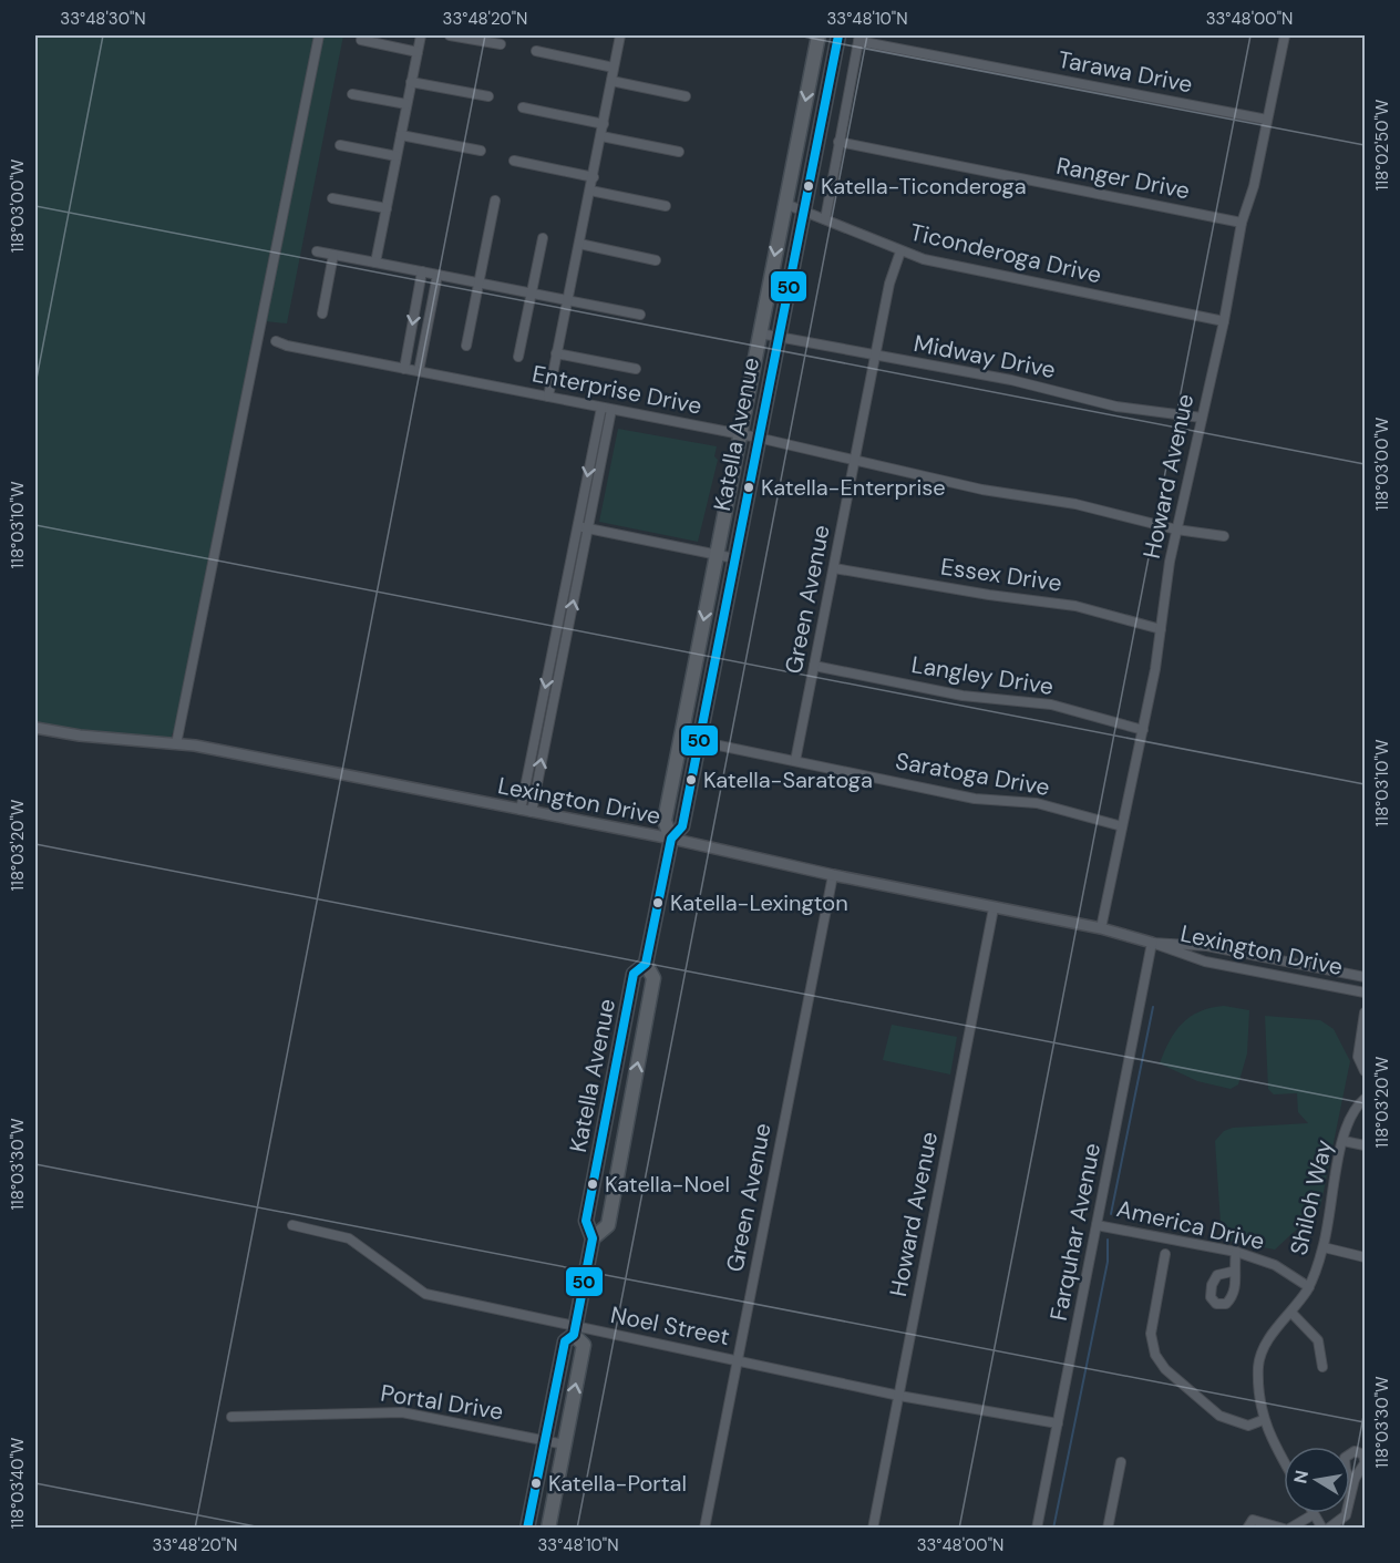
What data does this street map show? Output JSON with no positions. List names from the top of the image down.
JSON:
{
  "streets": {
    "main road": ["Katella Avenue"],
    "street": [
      "Tarawa Drive",
      "Ranger Drive",
      "Ticonderoga Drive",
      "Midway Drive",
      "Enterprise Drive",
      "Howard Avenue",
      "Essex Drive",
      "Green Avenue",
      "Langley Drive",
      "Saratoga Drive",
      "Lexington Drive",
      "Shiloh Way",
      "America Drive",
      "Farquhar Avenue",
      "Noel Street",
      "Portal Drive"
    ]
  },
  "crossings": [
    ["Tarawa Drive", "Howard Avenue"],
    ["Ranger Drive", "Howard Avenue"],
    ["Ticonderoga Drive", "Katella Avenue"],
    ["Ticonderoga Drive", "Howard Avenue"],
    ["Ticonderoga Drive", "Green Avenue"],
    ["Midway Drive", "Katella Avenue"],
    ["Midway Drive", "Howard Avenue"],
    ["Midway Drive", "Green Avenue"],
    ["Enterprise Drive", "Katella Avenue"],
    ["Enterprise Drive", "Howard Avenue"],
    ["Enterprise Drive", "Green Avenue"],
    ["Katella Avenue", "Saratoga Drive"],
    ["Katella Avenue", "Lexington Drive"],
    ["Katella Avenue", "Noel Street"],
    ["Katella Avenue", "Portal Drive"],
    ["Howard Avenue", "Essex Drive"],
    ["Howard Avenue", "Langley Drive"],
    ["Howard Avenue", "Saratoga Drive"],
    ["Howard Avenue", "Lexington Drive"],
    ["Howard Avenue", "Noel Street"],
    ["Essex Drive", "Green Avenue"],
    ["Green Avenue", "Langley Drive"],
    ["Green Avenue", "Saratoga Drive"],
    ["Green Avenue", "Lexington Drive"],
    ["Green Avenue", "Noel Street"],
    ["Lexington Drive", "Farquhar Avenue"],
    ["Shiloh Way", "America Drive"],
    ["America Drive", "Farquhar Avenue"],
    ["Farquhar Avenue", "Noel Street"]
  ],
  "places": [
    "Katella-Ticonderoga",
    "Katella-Enterprise",
    "Katella-Saratoga",
    "Katella-Lexington",
    "Katella-Noel",
    "Katella-Portal"
  ],
  "lines": ["transit line 50"],
  "north": "left",
  "coordinates": [
    "33°48'30\"N",
    "33°48'20\"N",
    "33°48'10\"N",
    "33°48'00\"N",
    "118°02'50\"W",
    "118°03'00\"W",
    "118°03'10\"W",
    "118°03'20\"W",
    "118°03'30\"W",
    "118°03'40\"W"
  ]
}
